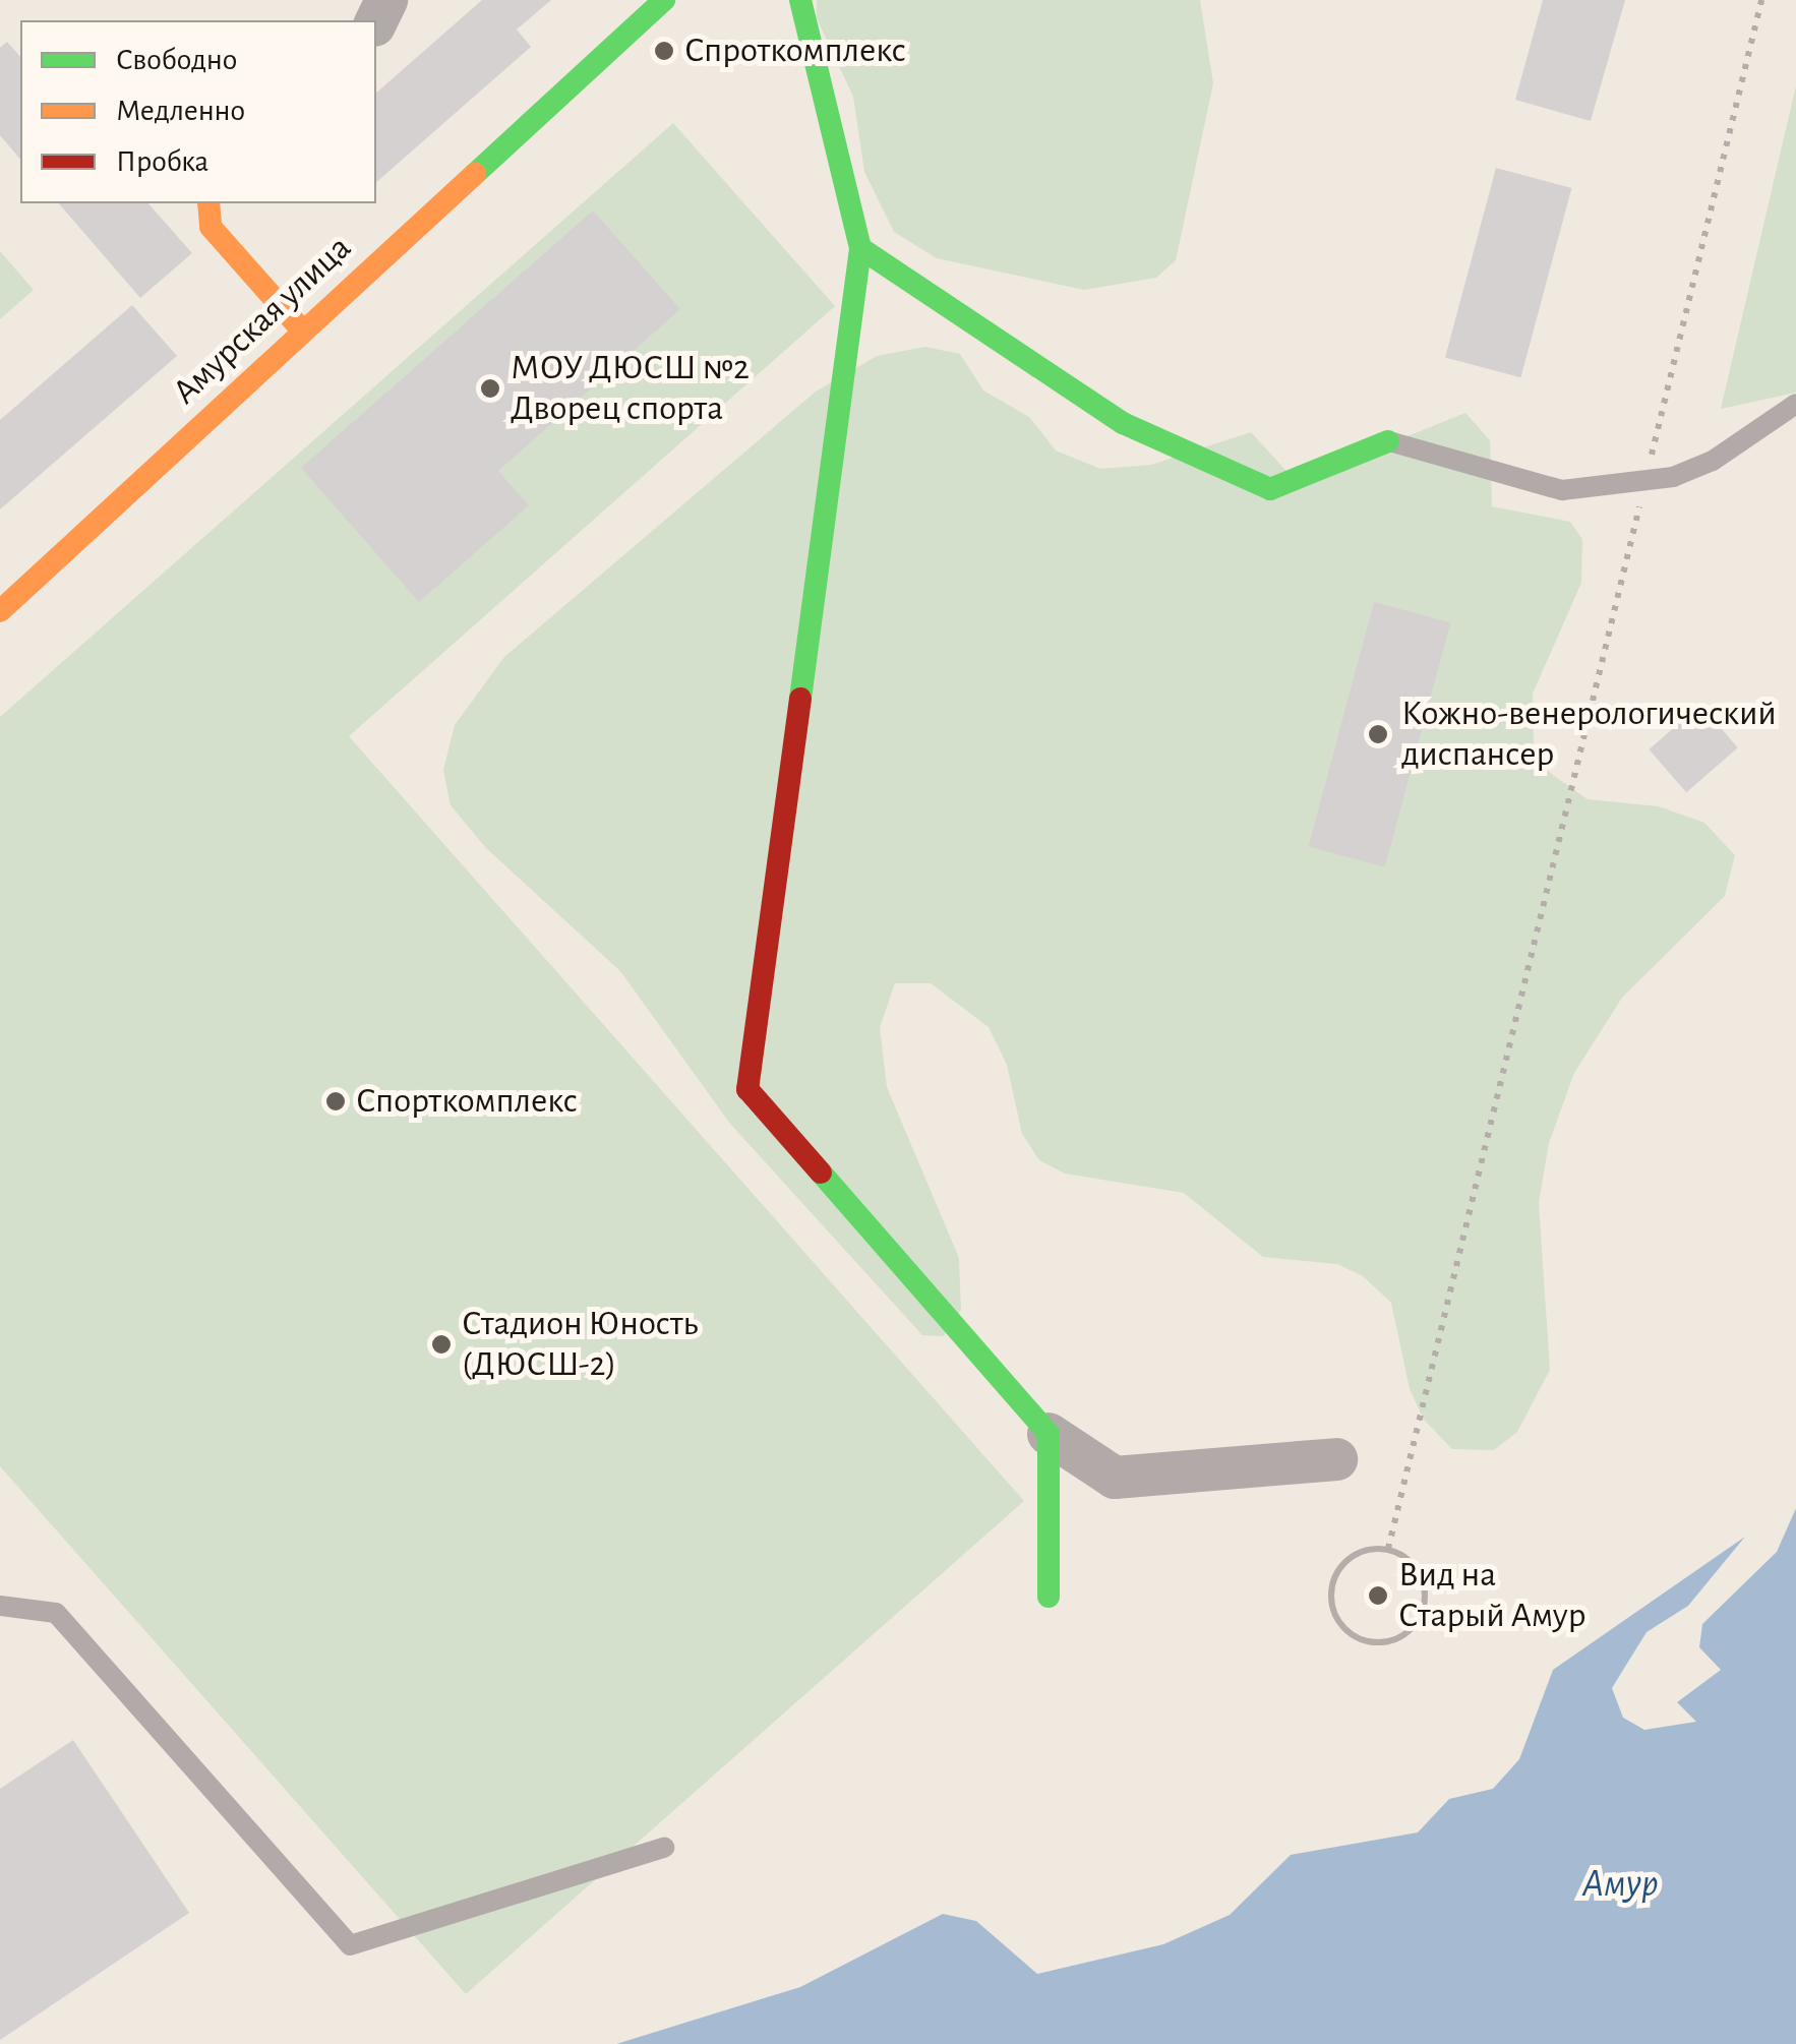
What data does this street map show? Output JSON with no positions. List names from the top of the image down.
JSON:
{
  "streets": {
    "street": ["Амурская улица"]
  },
  "water": ["Амур"],
  "places": [
    "Спроткомплекс",
    "МОУ ДЮСШ №2 Дворец спорта",
    "Кожно-венерологический диспансер",
    "Спорткомплекс",
    "Стадион Юность (ДЮСШ-2)",
    "Вид на Старый Амур"
  ],
  "legend": ["Свободно", "Медленно", "Пробка"]
}
